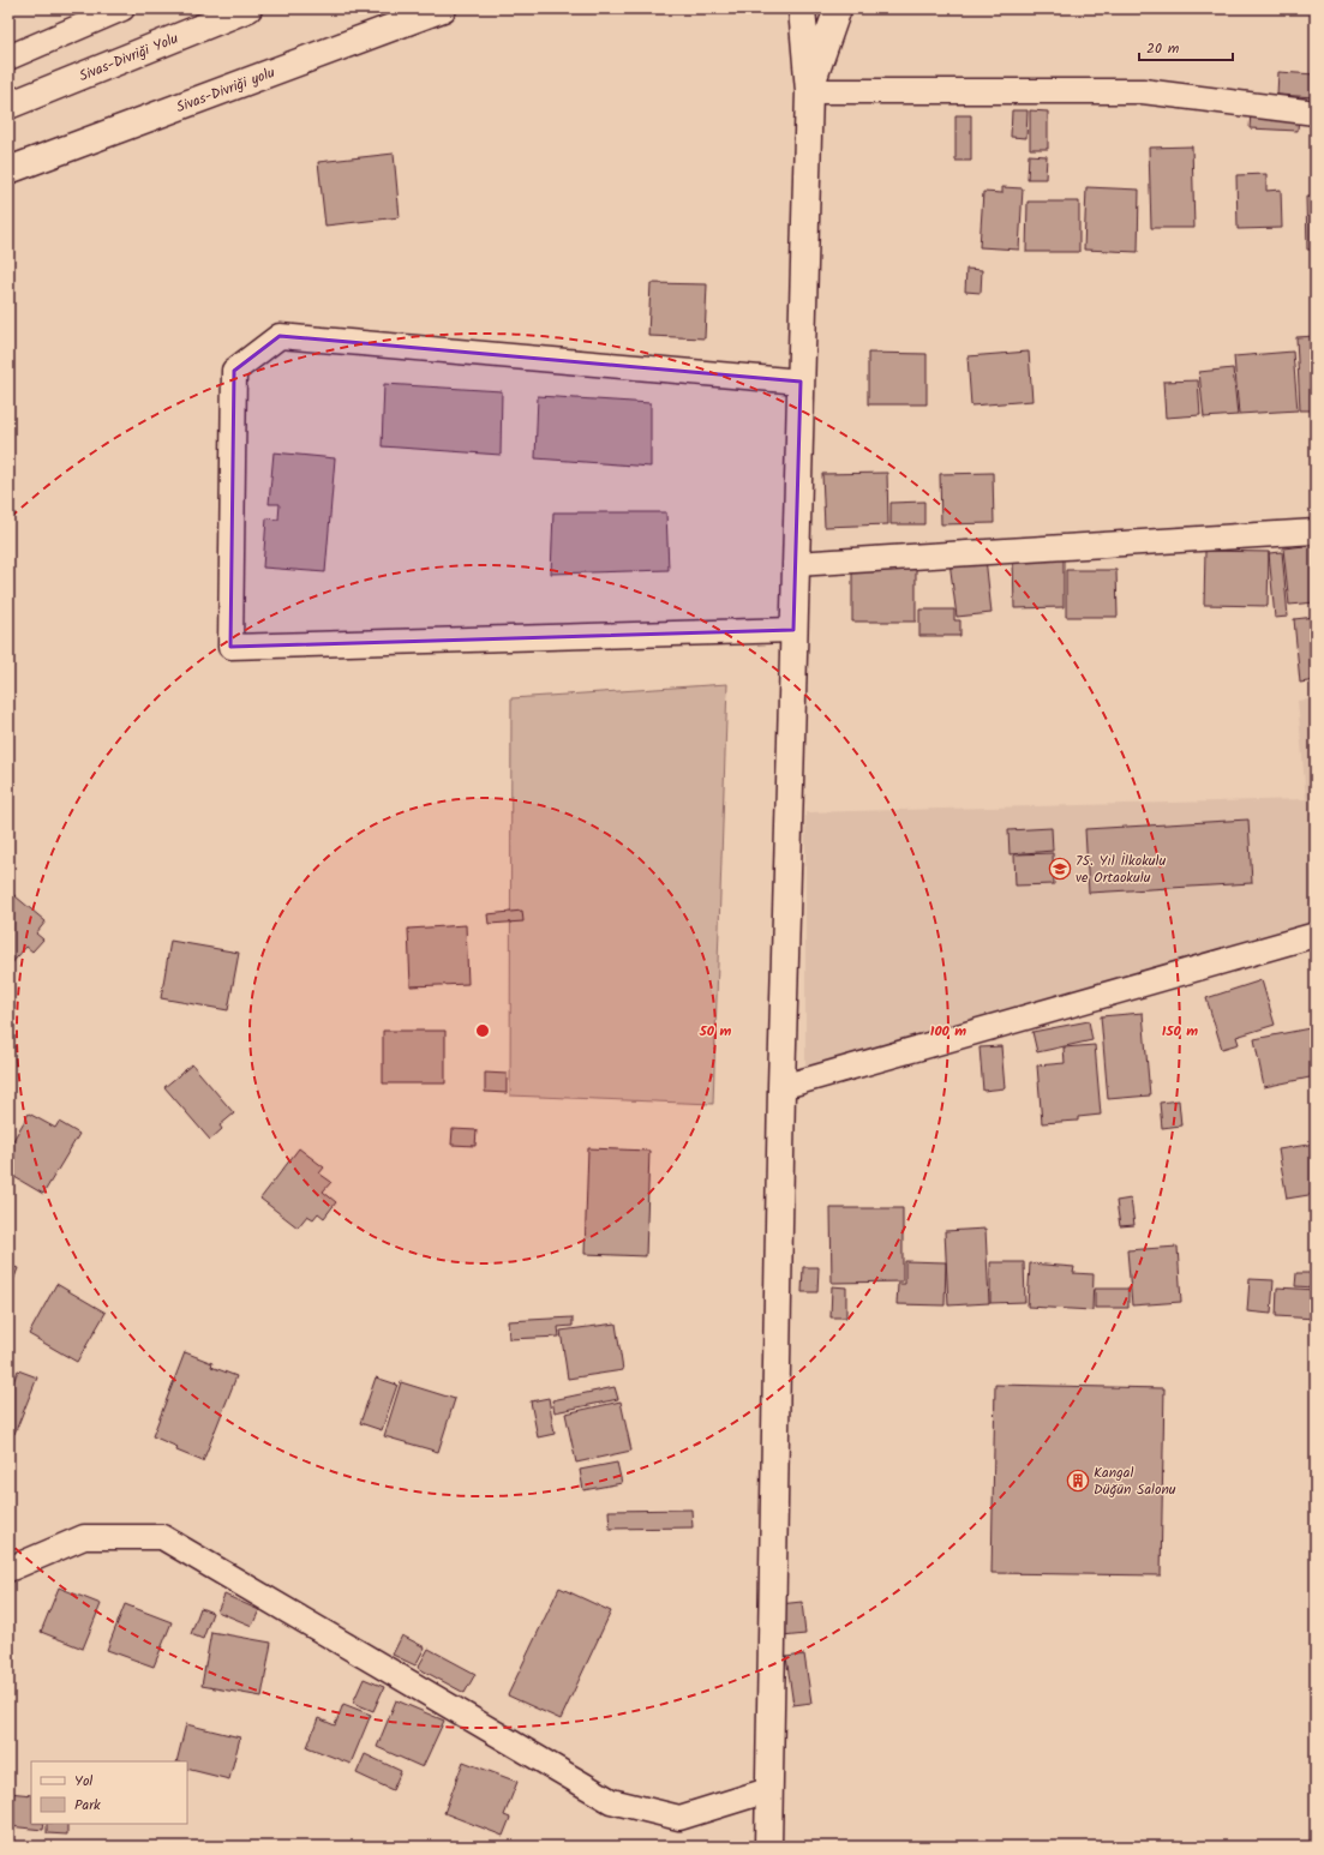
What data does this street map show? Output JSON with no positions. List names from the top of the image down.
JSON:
{
  "streets": {
    "street": ["Sivas-Divriği Yolu", "Sivas-Divriği yolu"]
  },
  "places": {
    "school or university": ["75. Yıl İlkokulu ve Ortaokulu"],
    "building": ["Kangal Düğün Salonu"]
  },
  "legend": ["Yol", "Park"],
  "scale_bar": "20 m",
  "rings": ["50 m", "100 m", "150 m"]
}
